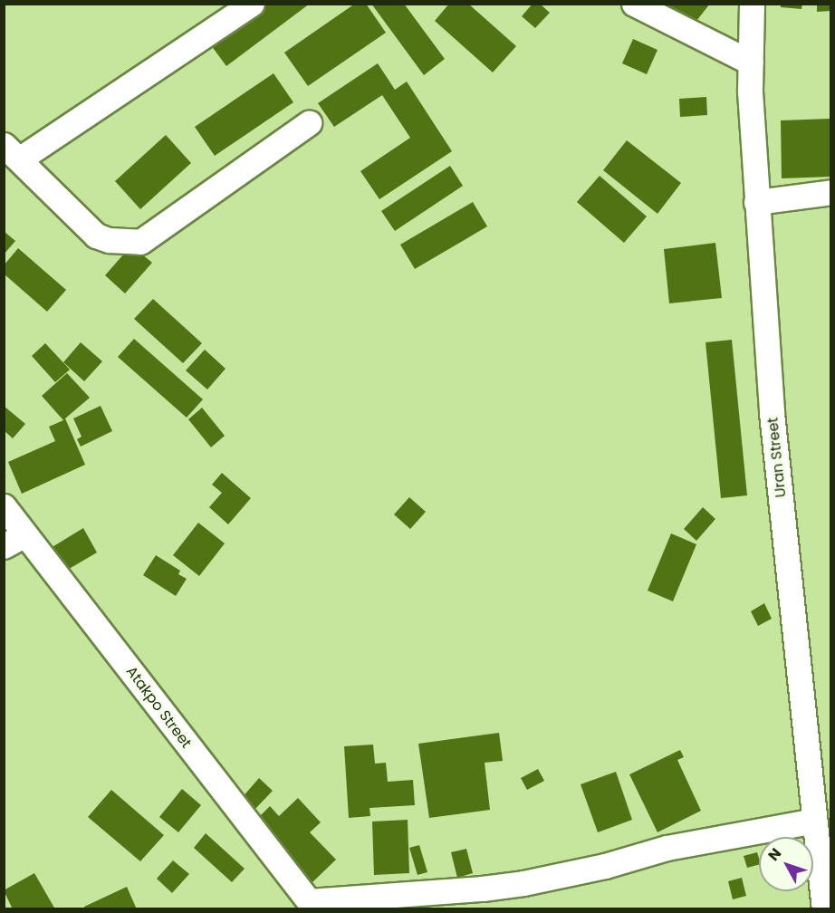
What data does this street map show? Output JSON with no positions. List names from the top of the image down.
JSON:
{
  "streets": {
    "street": ["Uran Street", "Atakpo Street"]
  },
  "north": "top left"
}
